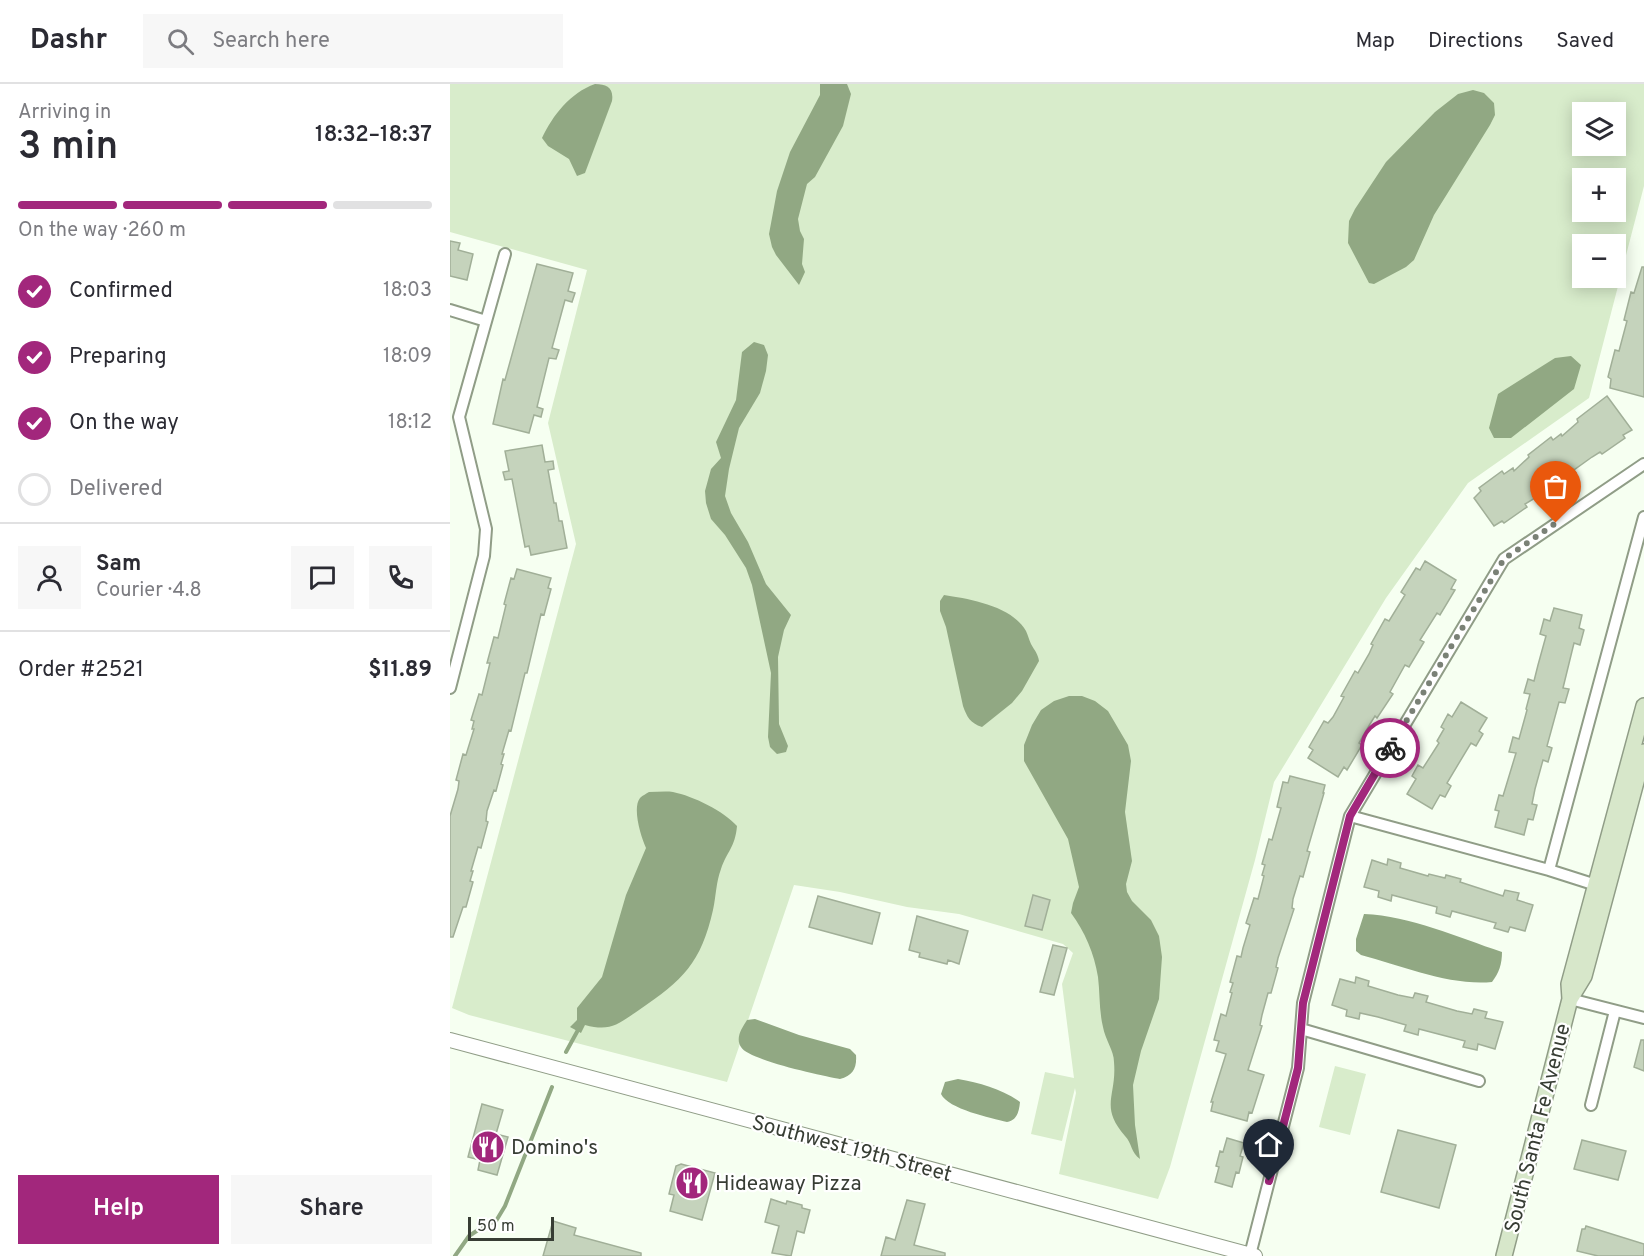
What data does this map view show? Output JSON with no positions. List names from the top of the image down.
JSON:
{
  "streets": {
    "main road": ["South Santa Fe Avenue"],
    "street": ["Southwest 19th Street"]
  },
  "places": {
    "restaurant": ["Domino's", "Hideaway Pizza"]
  },
  "scale_bar": "50 m",
  "page": {
    "header": "Dashr",
    "search": "Search here",
    "nav": ["Map", "Directions", "Saved"],
    "heading": ["3 min", "Arriving in", "18:32–18:37"],
    "panel": [
      "Sam",
      "Courier · 4.8",
      "Order #2521",
      "$11.89"
    ],
    "map_buttons": ["+", "−"],
    "bar": "On the way · 260 m",
    "list": [
      ["Confirmed", "18:03"],
      ["Preparing", "18:09"],
      ["On the way", "18:12"],
      "Delivered"
    ],
    "buttons": ["Help", "Share"],
    "scale": "50 m"
  }
}
